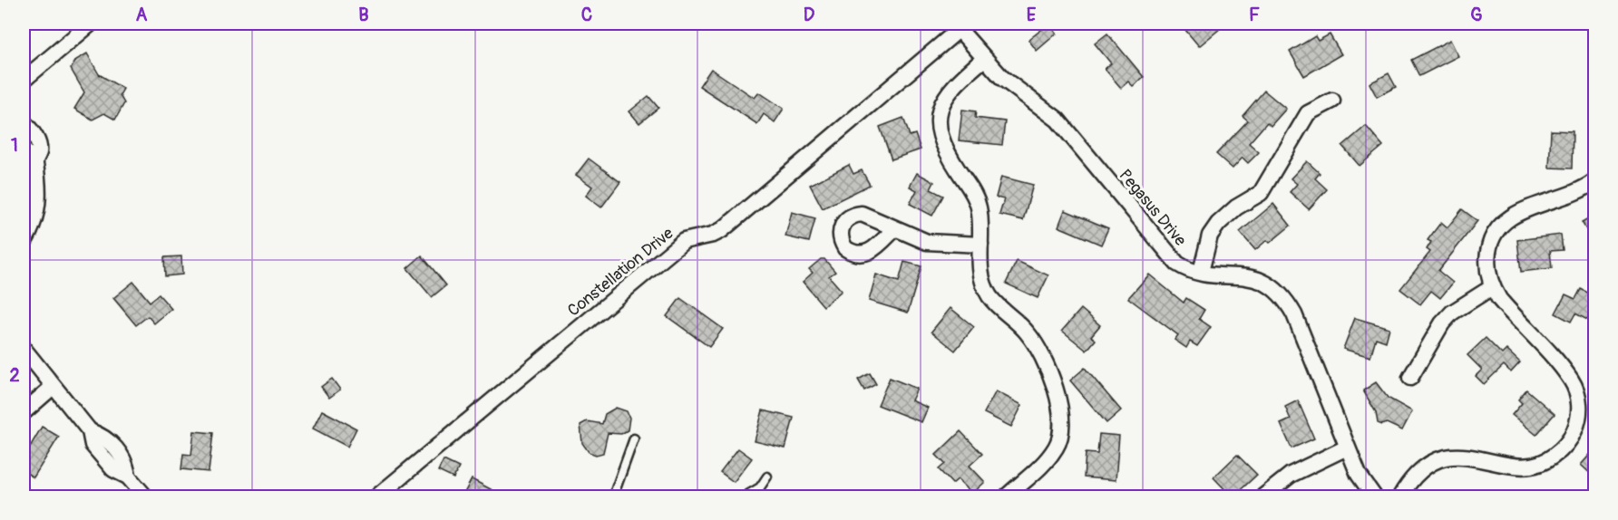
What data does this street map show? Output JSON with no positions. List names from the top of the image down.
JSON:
{
  "streets": {
    "street": ["Pegasus Drive", "Constellation Drive"]
  },
  "crossings": [
    ["Pegasus Drive", "Constellation Drive"]
  ],
  "grid": {
    "columns": [
      "A",
      "B",
      "C",
      "D",
      "E",
      "F",
      "G"
    ],
    "rows": ["1", "2"]
  }
}
